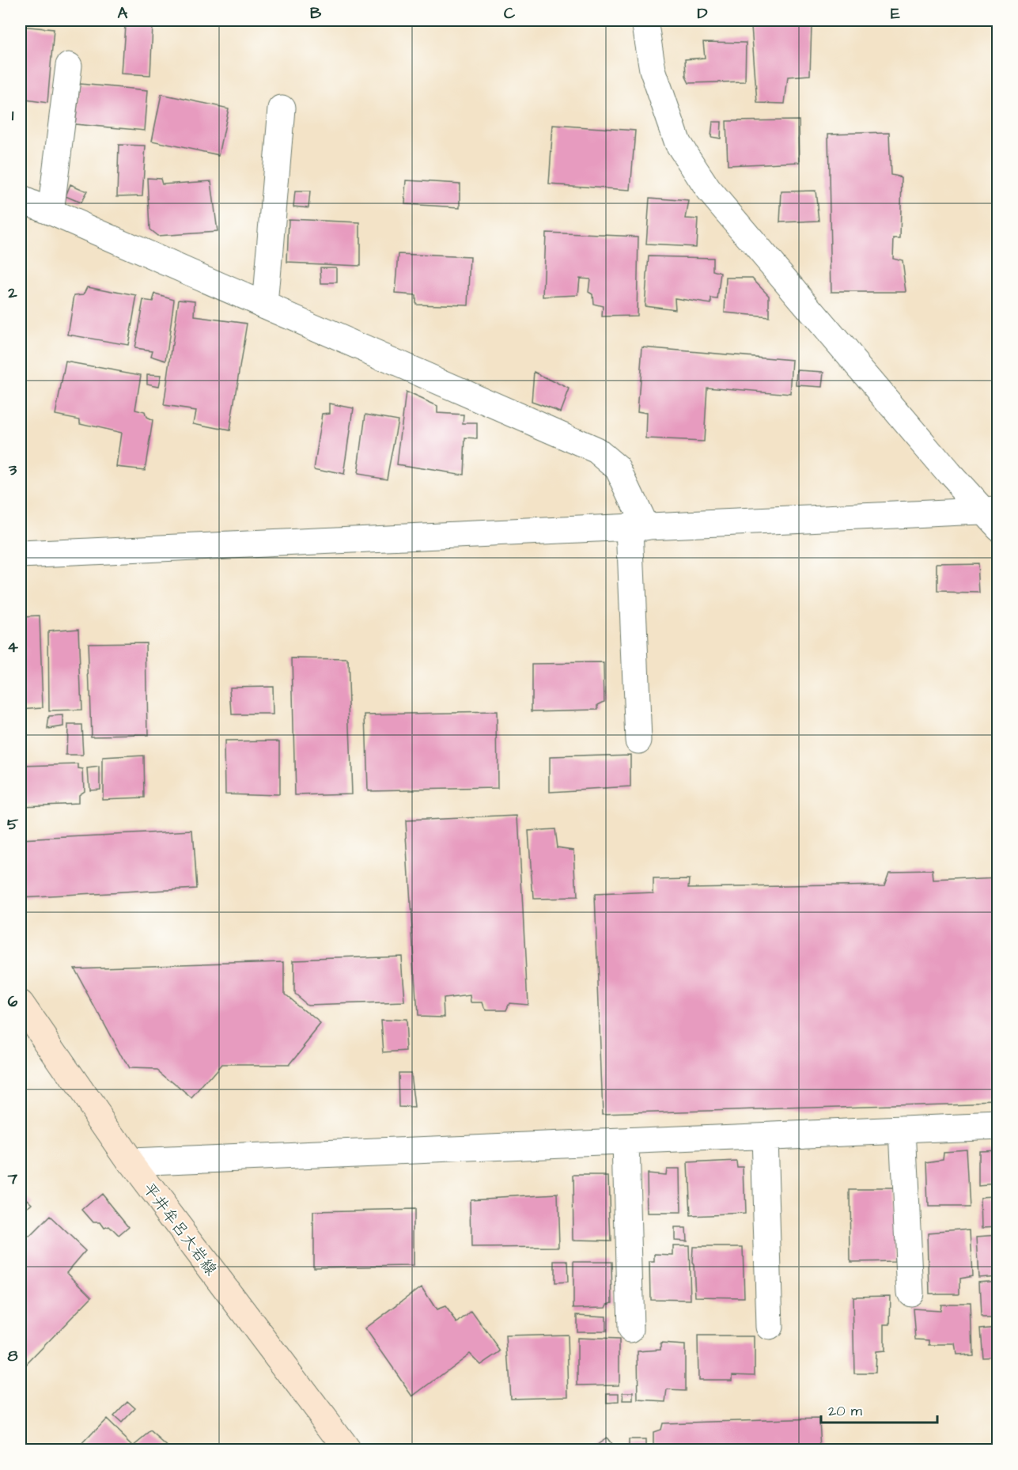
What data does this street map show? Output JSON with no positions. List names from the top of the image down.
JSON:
{
  "streets": {
    "main road": ["平井牟呂大岩線"]
  },
  "scale_bar": "20 m",
  "grid": {
    "columns": [
      "A",
      "B",
      "C",
      "D",
      "E"
    ],
    "rows": [
      "1",
      "2",
      "3",
      "4",
      "5",
      "6",
      "7",
      "8"
    ]
  }
}
